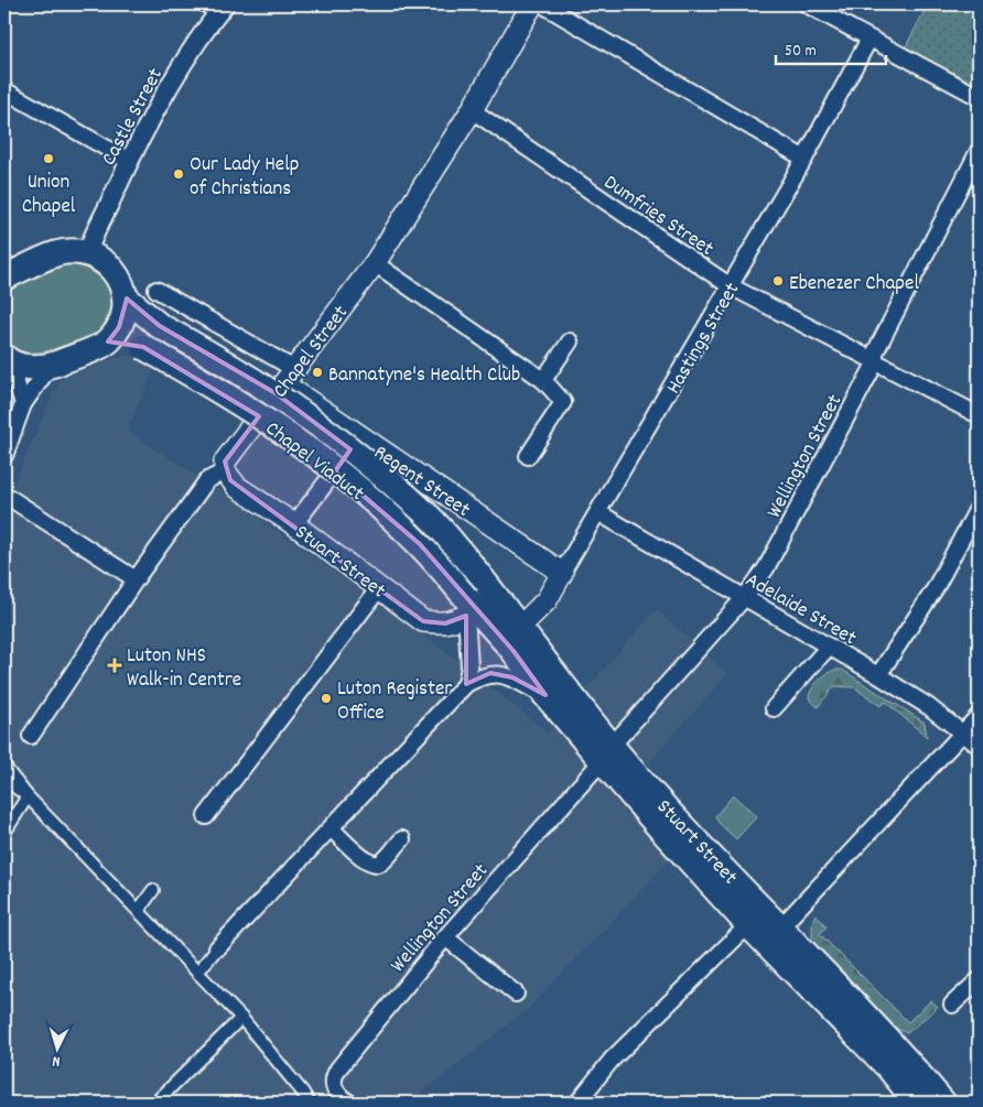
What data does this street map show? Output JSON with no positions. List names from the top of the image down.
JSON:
{
  "streets": {
    "highway": ["Chapel Viaduct", "Stuart Street"],
    "main road": ["Hastings Street", "Chapel Street", "Regent Street"],
    "street": [
      "Castle Street",
      "Dumfries Street",
      "Wellington Street",
      "Adelaide Street"
    ]
  },
  "crossings": [
    ["Dumfries Street", "Hastings Street"],
    ["Dumfries Street", "Chapel Street"],
    ["Dumfries Street", "Wellington Street"],
    ["Hastings Street", "Regent Street"],
    ["Hastings Street", "Stuart Street"],
    ["Hastings Street", "Adelaide Street"],
    ["Chapel Street", "Regent Street"],
    ["Chapel Street", "Stuart Street"],
    ["Wellington Street", "Stuart Street"],
    ["Wellington Street", "Adelaide Street"],
    ["Chapel Viaduct", "Stuart Street"]
  ],
  "places": {
    "other": [
      "Union Chapel",
      "Our Lady Help of Christians",
      "Ebenezer Chapel",
      "Bannatyne's Health Club",
      "Luton Register Office"
    ],
    "health": ["Luton NHS Walk-in Centre"]
  },
  "scale_bar": "50 m",
  "north": "bottom"
}
